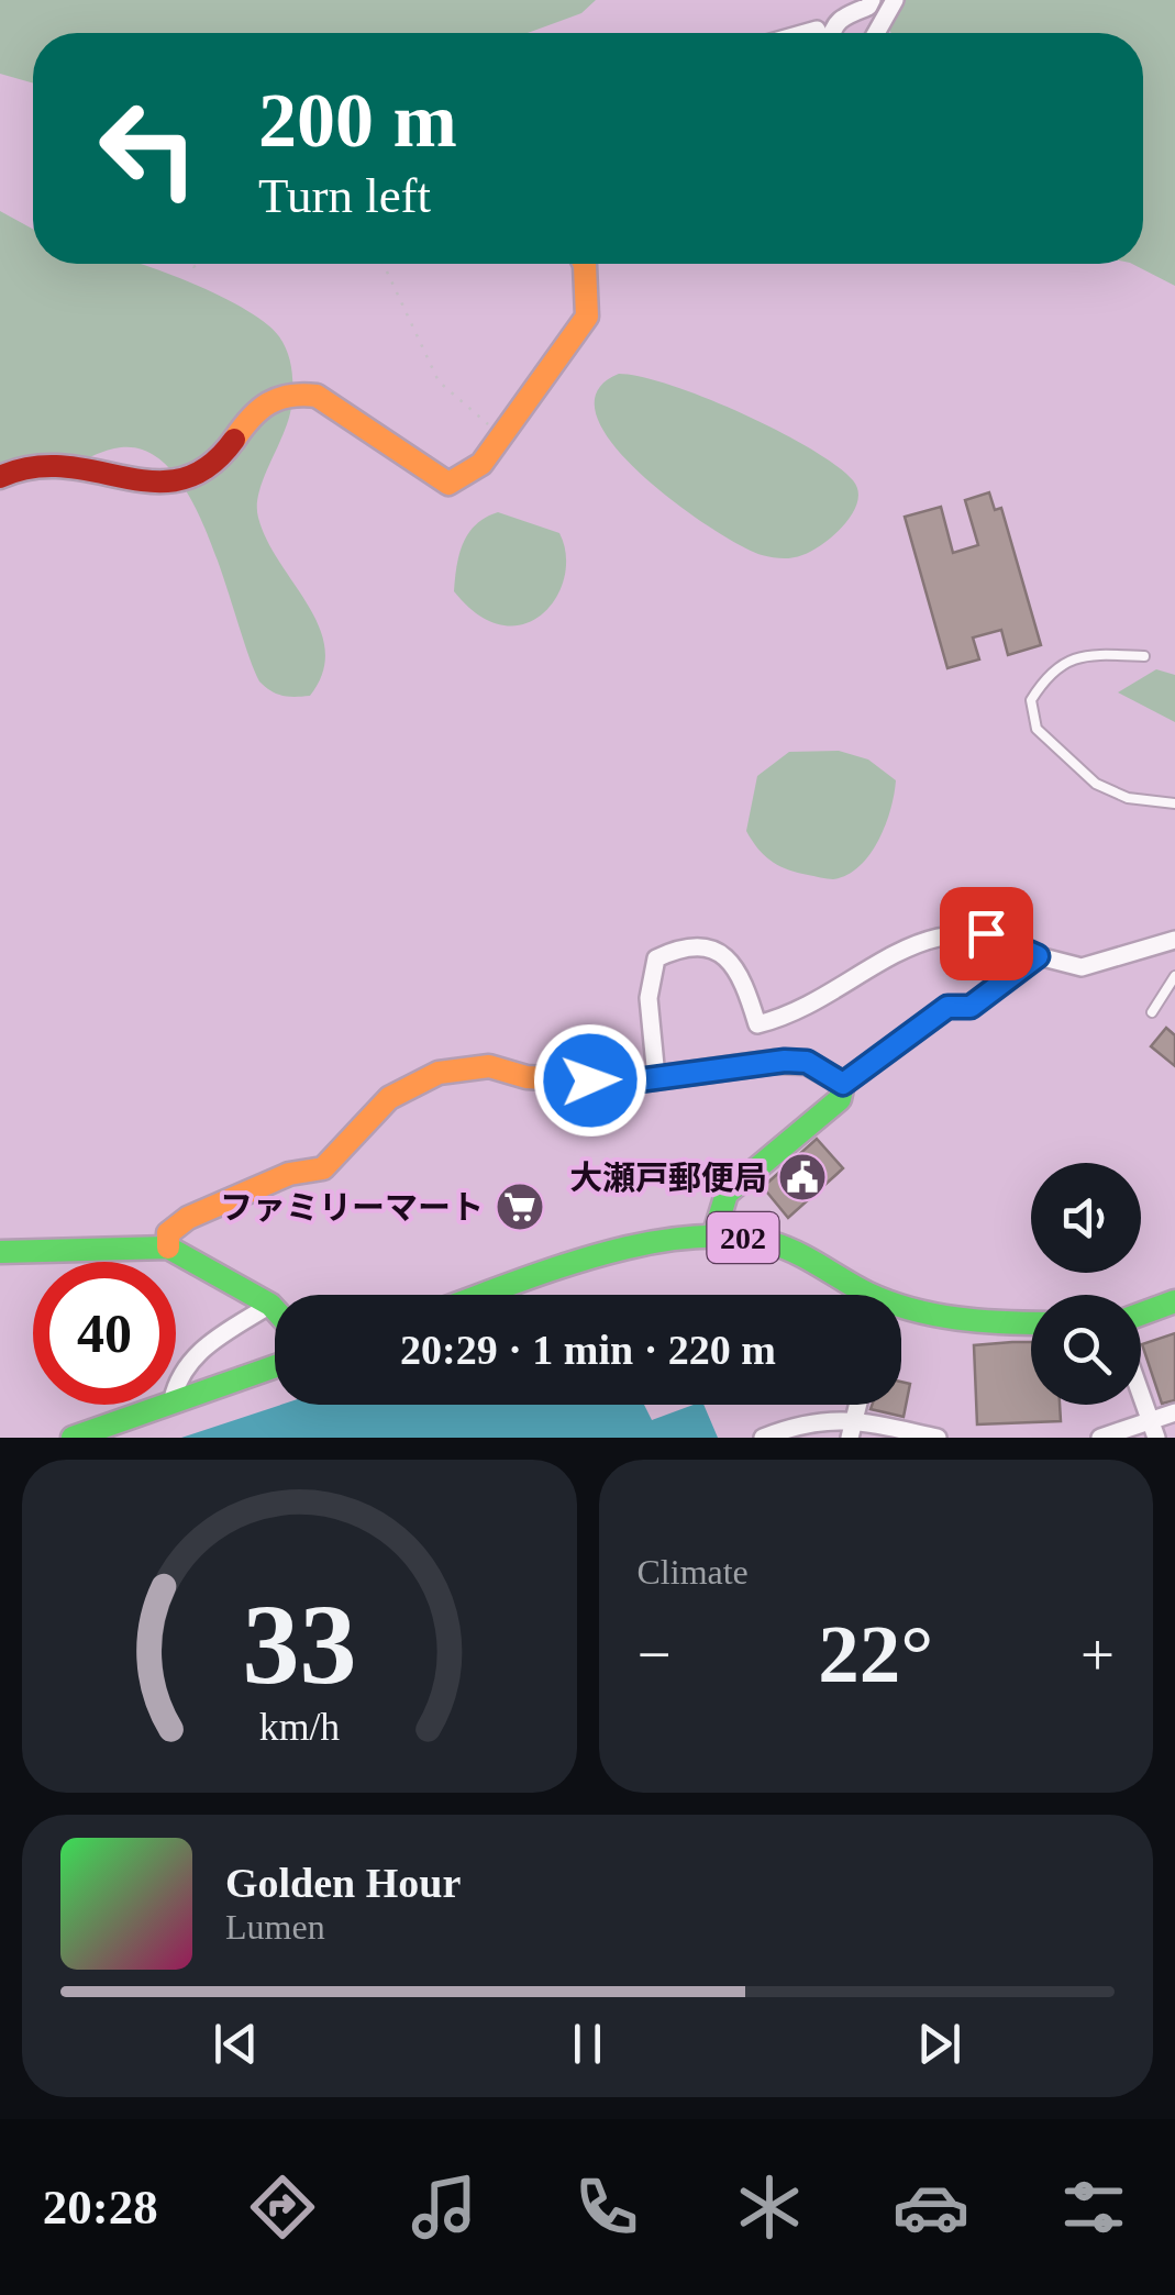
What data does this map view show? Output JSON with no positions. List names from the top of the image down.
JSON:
{
  "streets": {
    "main road": ["202"]
  },
  "places": {
    "public building": ["大瀬戸郵便局"],
    "supermarket": ["ファミリーマート"]
  },
  "page": {
    "turn": ["200 m", "Turn left"],
    "limit": "40",
    "trip": "20:29 · 1 min · 220 m",
    "tile": "Climate",
    "heat": ["−", "22°", "+"],
    "song": ["Golden Hour", "Lumen"],
    "tabs": "20:28",
    "gauge": ["33", "km/h"]
  }
}
